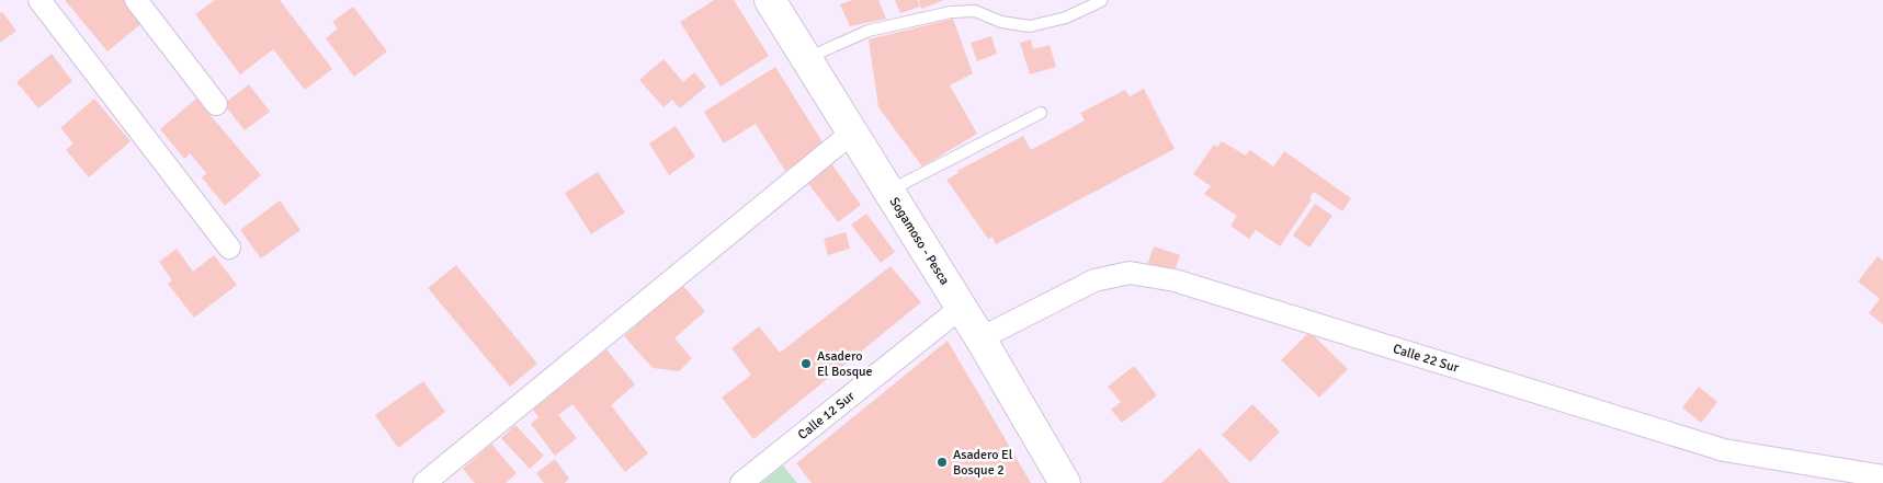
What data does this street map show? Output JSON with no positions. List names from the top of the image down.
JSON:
{
  "streets": {
    "main road": ["Sogamoso - Pesca"],
    "street": ["Calle 22 Sur", "Calle 12 Sur"]
  },
  "crossings": [
    ["Sogamoso - Pesca", "Calle 22 Sur"],
    ["Sogamoso - Pesca", "Calle 12 Sur"]
  ],
  "places": ["Asadero El Bosque", "Asadero El Bosque 2"]
}
